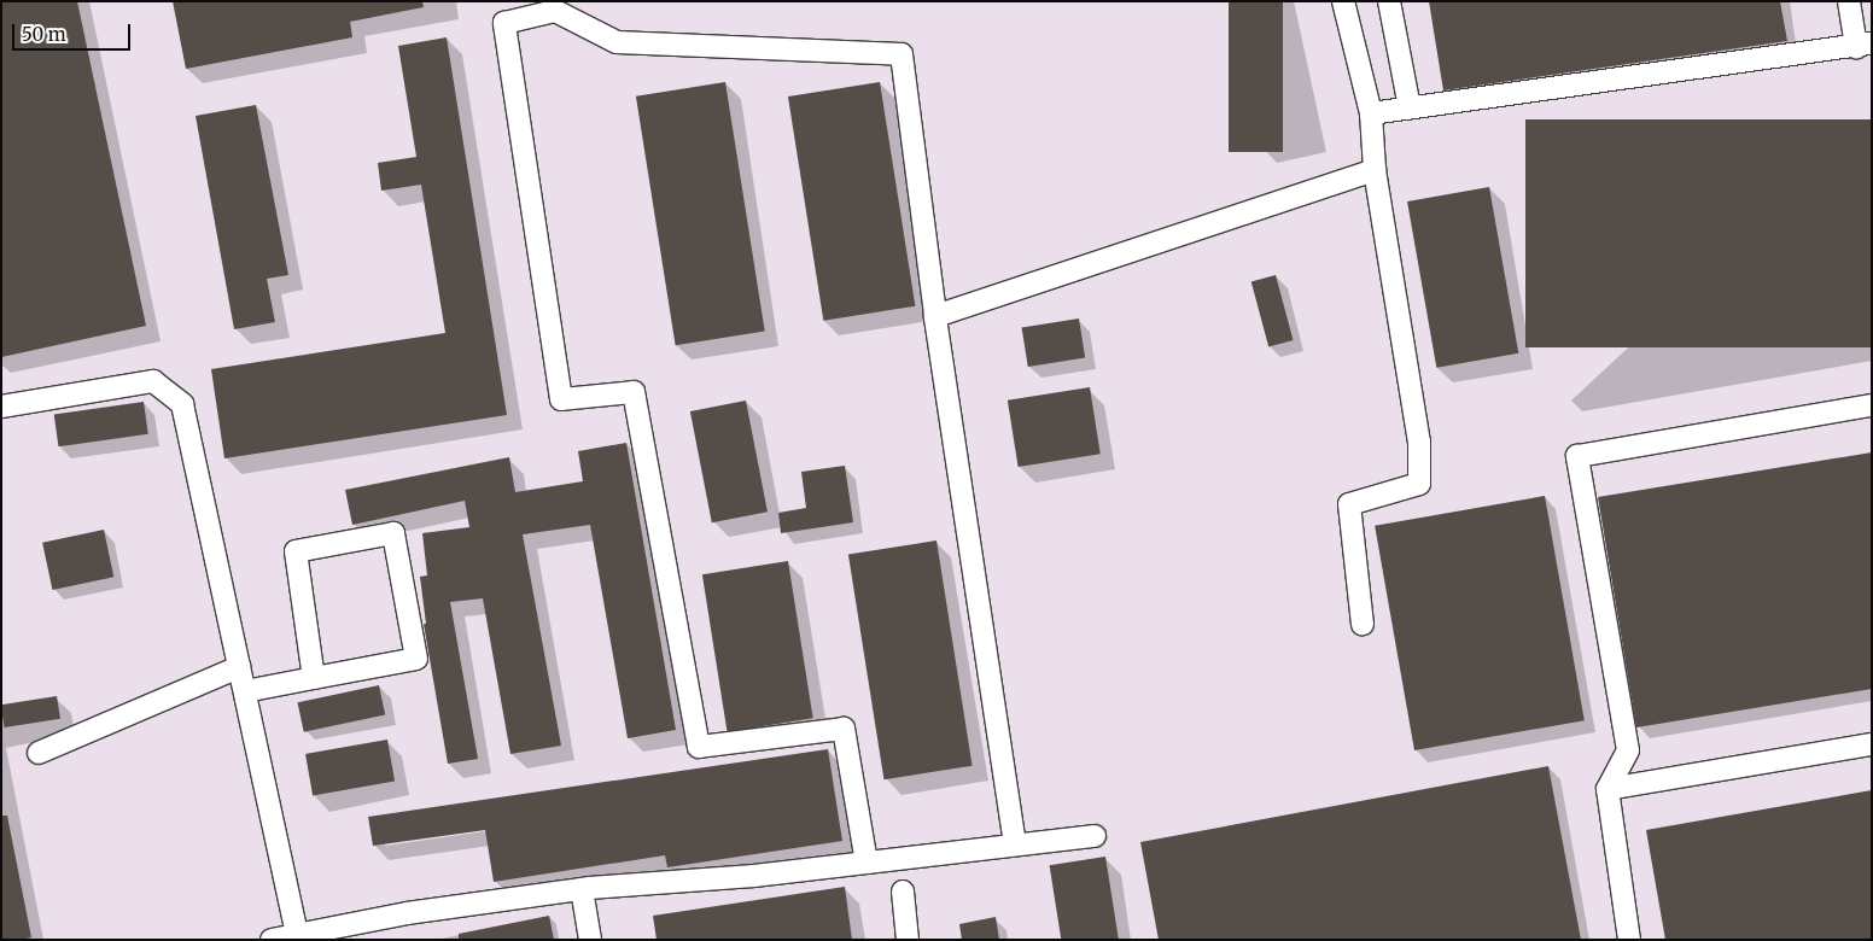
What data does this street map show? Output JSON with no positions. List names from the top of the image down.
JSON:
{
  "scale_bar": "50 m"
}
